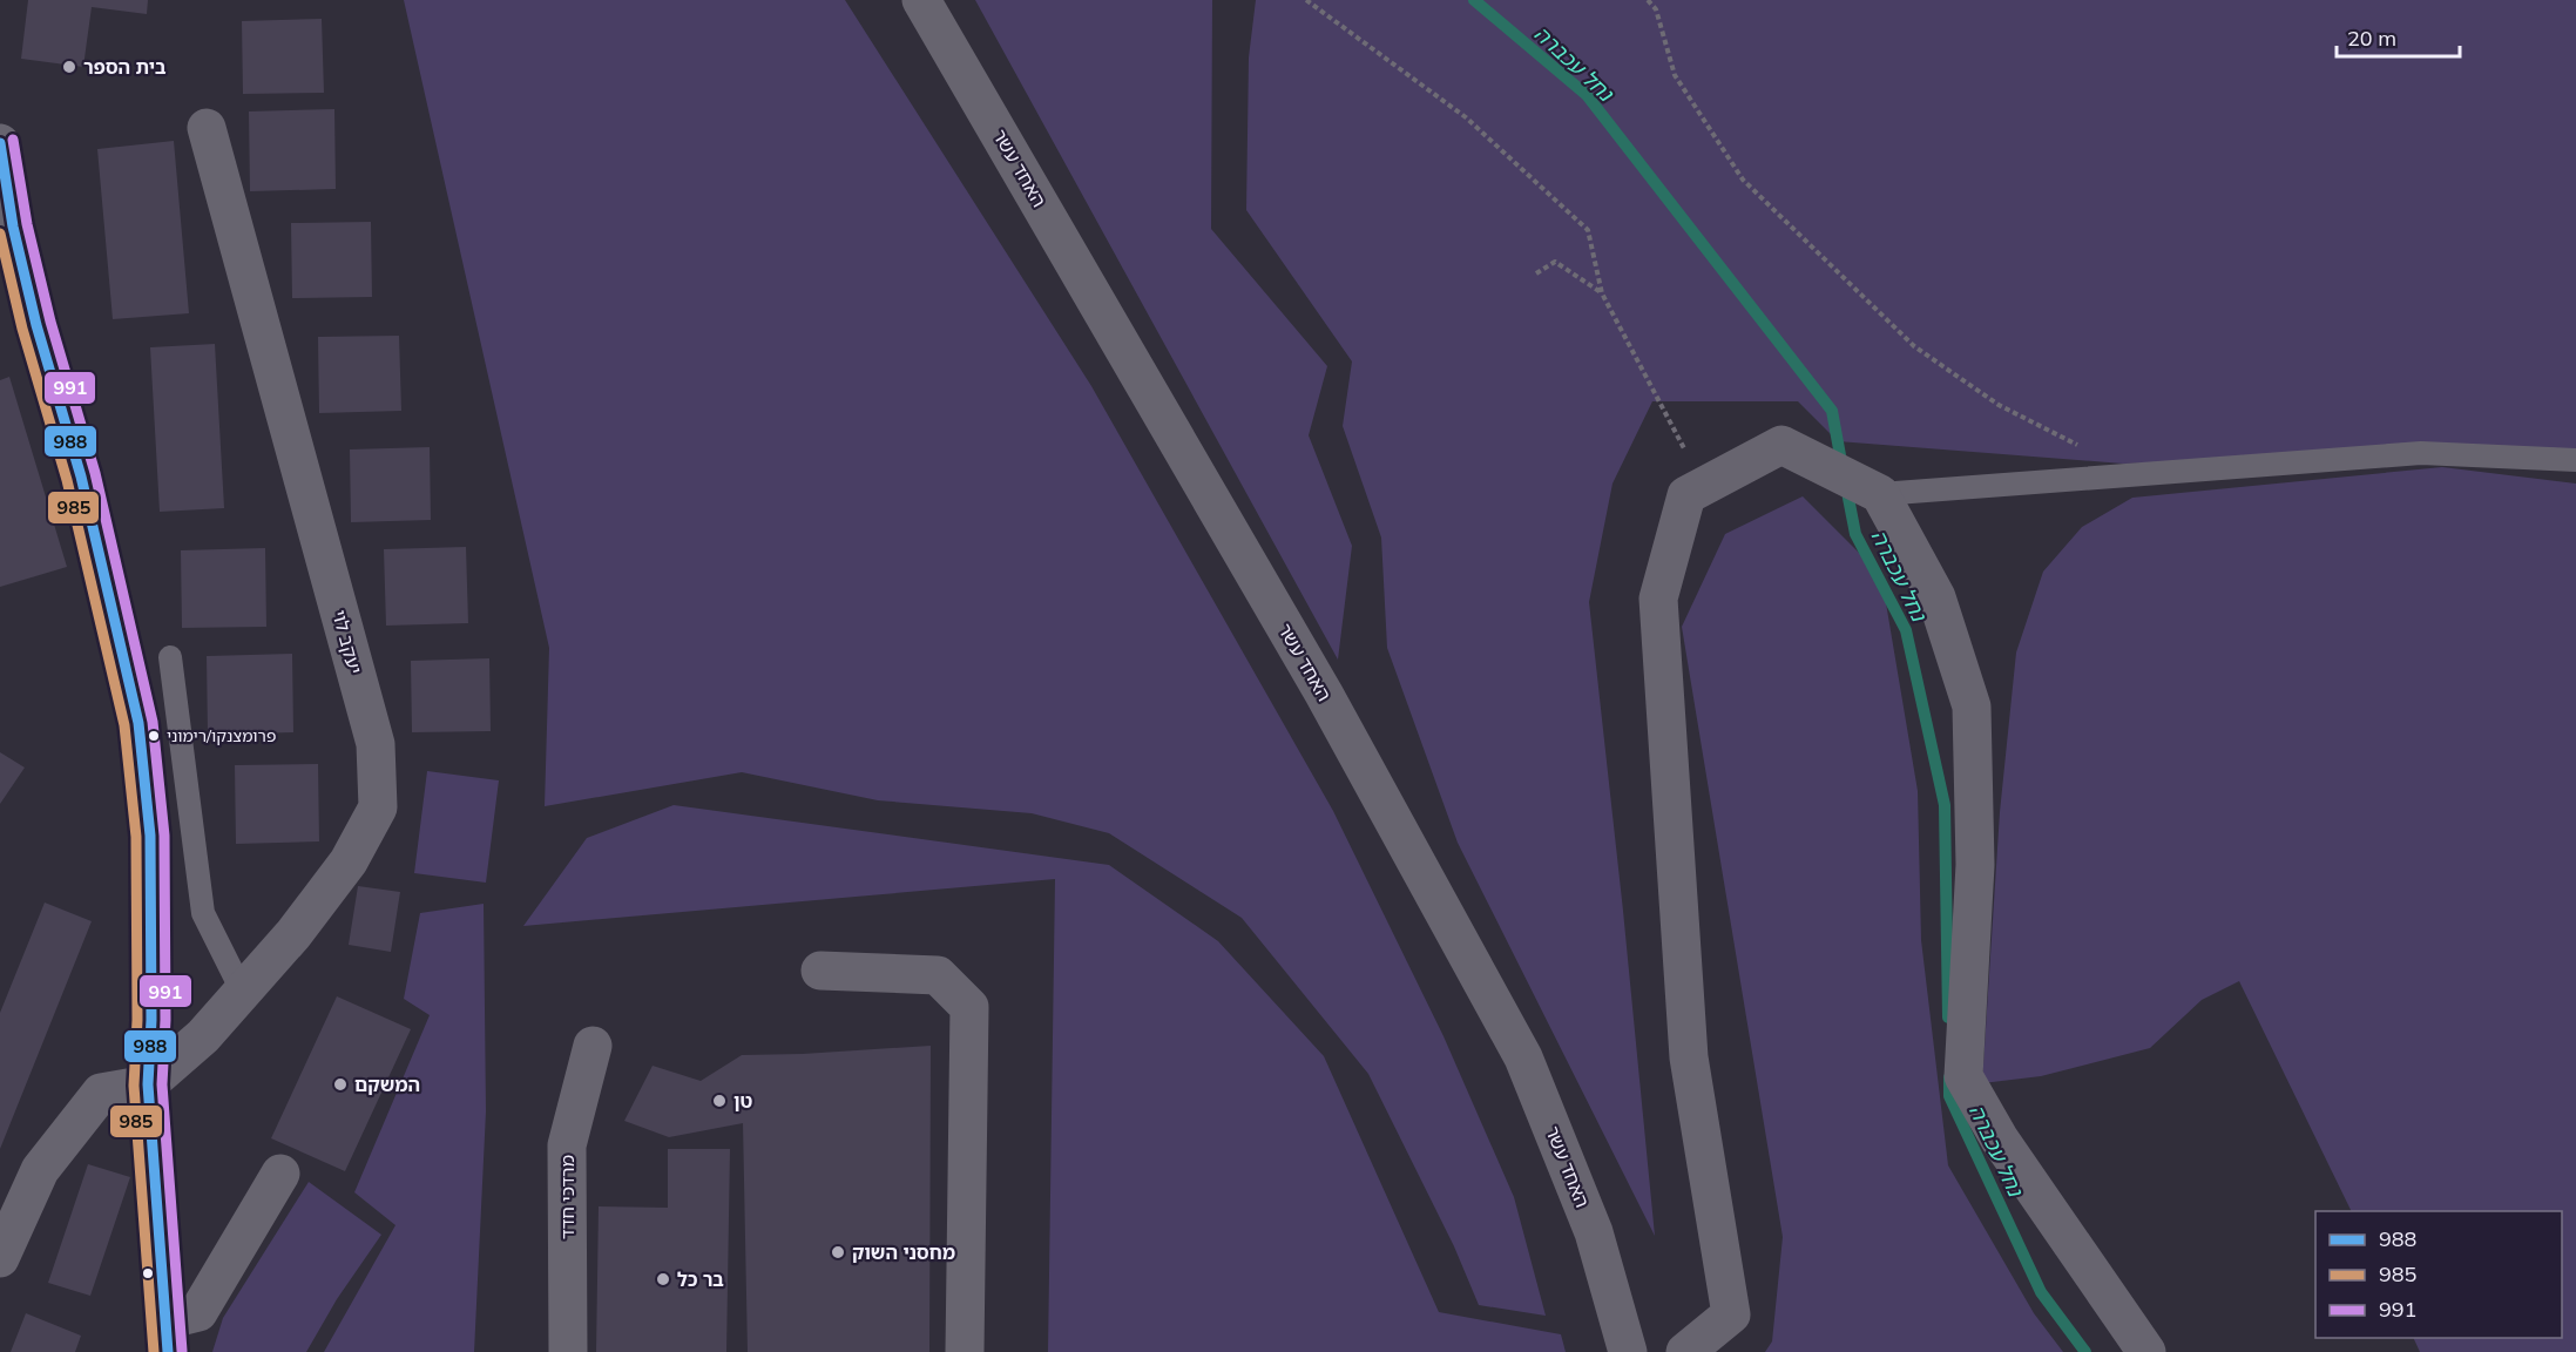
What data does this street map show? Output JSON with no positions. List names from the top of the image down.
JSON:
{
  "streets": {
    "street": ["האחד עשר", "יעקב לוי", "מרדכי חדד"]
  },
  "water": ["נחל עכברה"],
  "places": [
    "בית הספר",
    "פרומצנקו/רימוני",
    "המשקם",
    "טן",
    "מחסני השוק",
    "בר כל"
  ],
  "lines": ["transit line 991", "transit line 988", "transit line 985"],
  "legend": ["988", "985", "991"],
  "scale_bar": "20 m"
}
